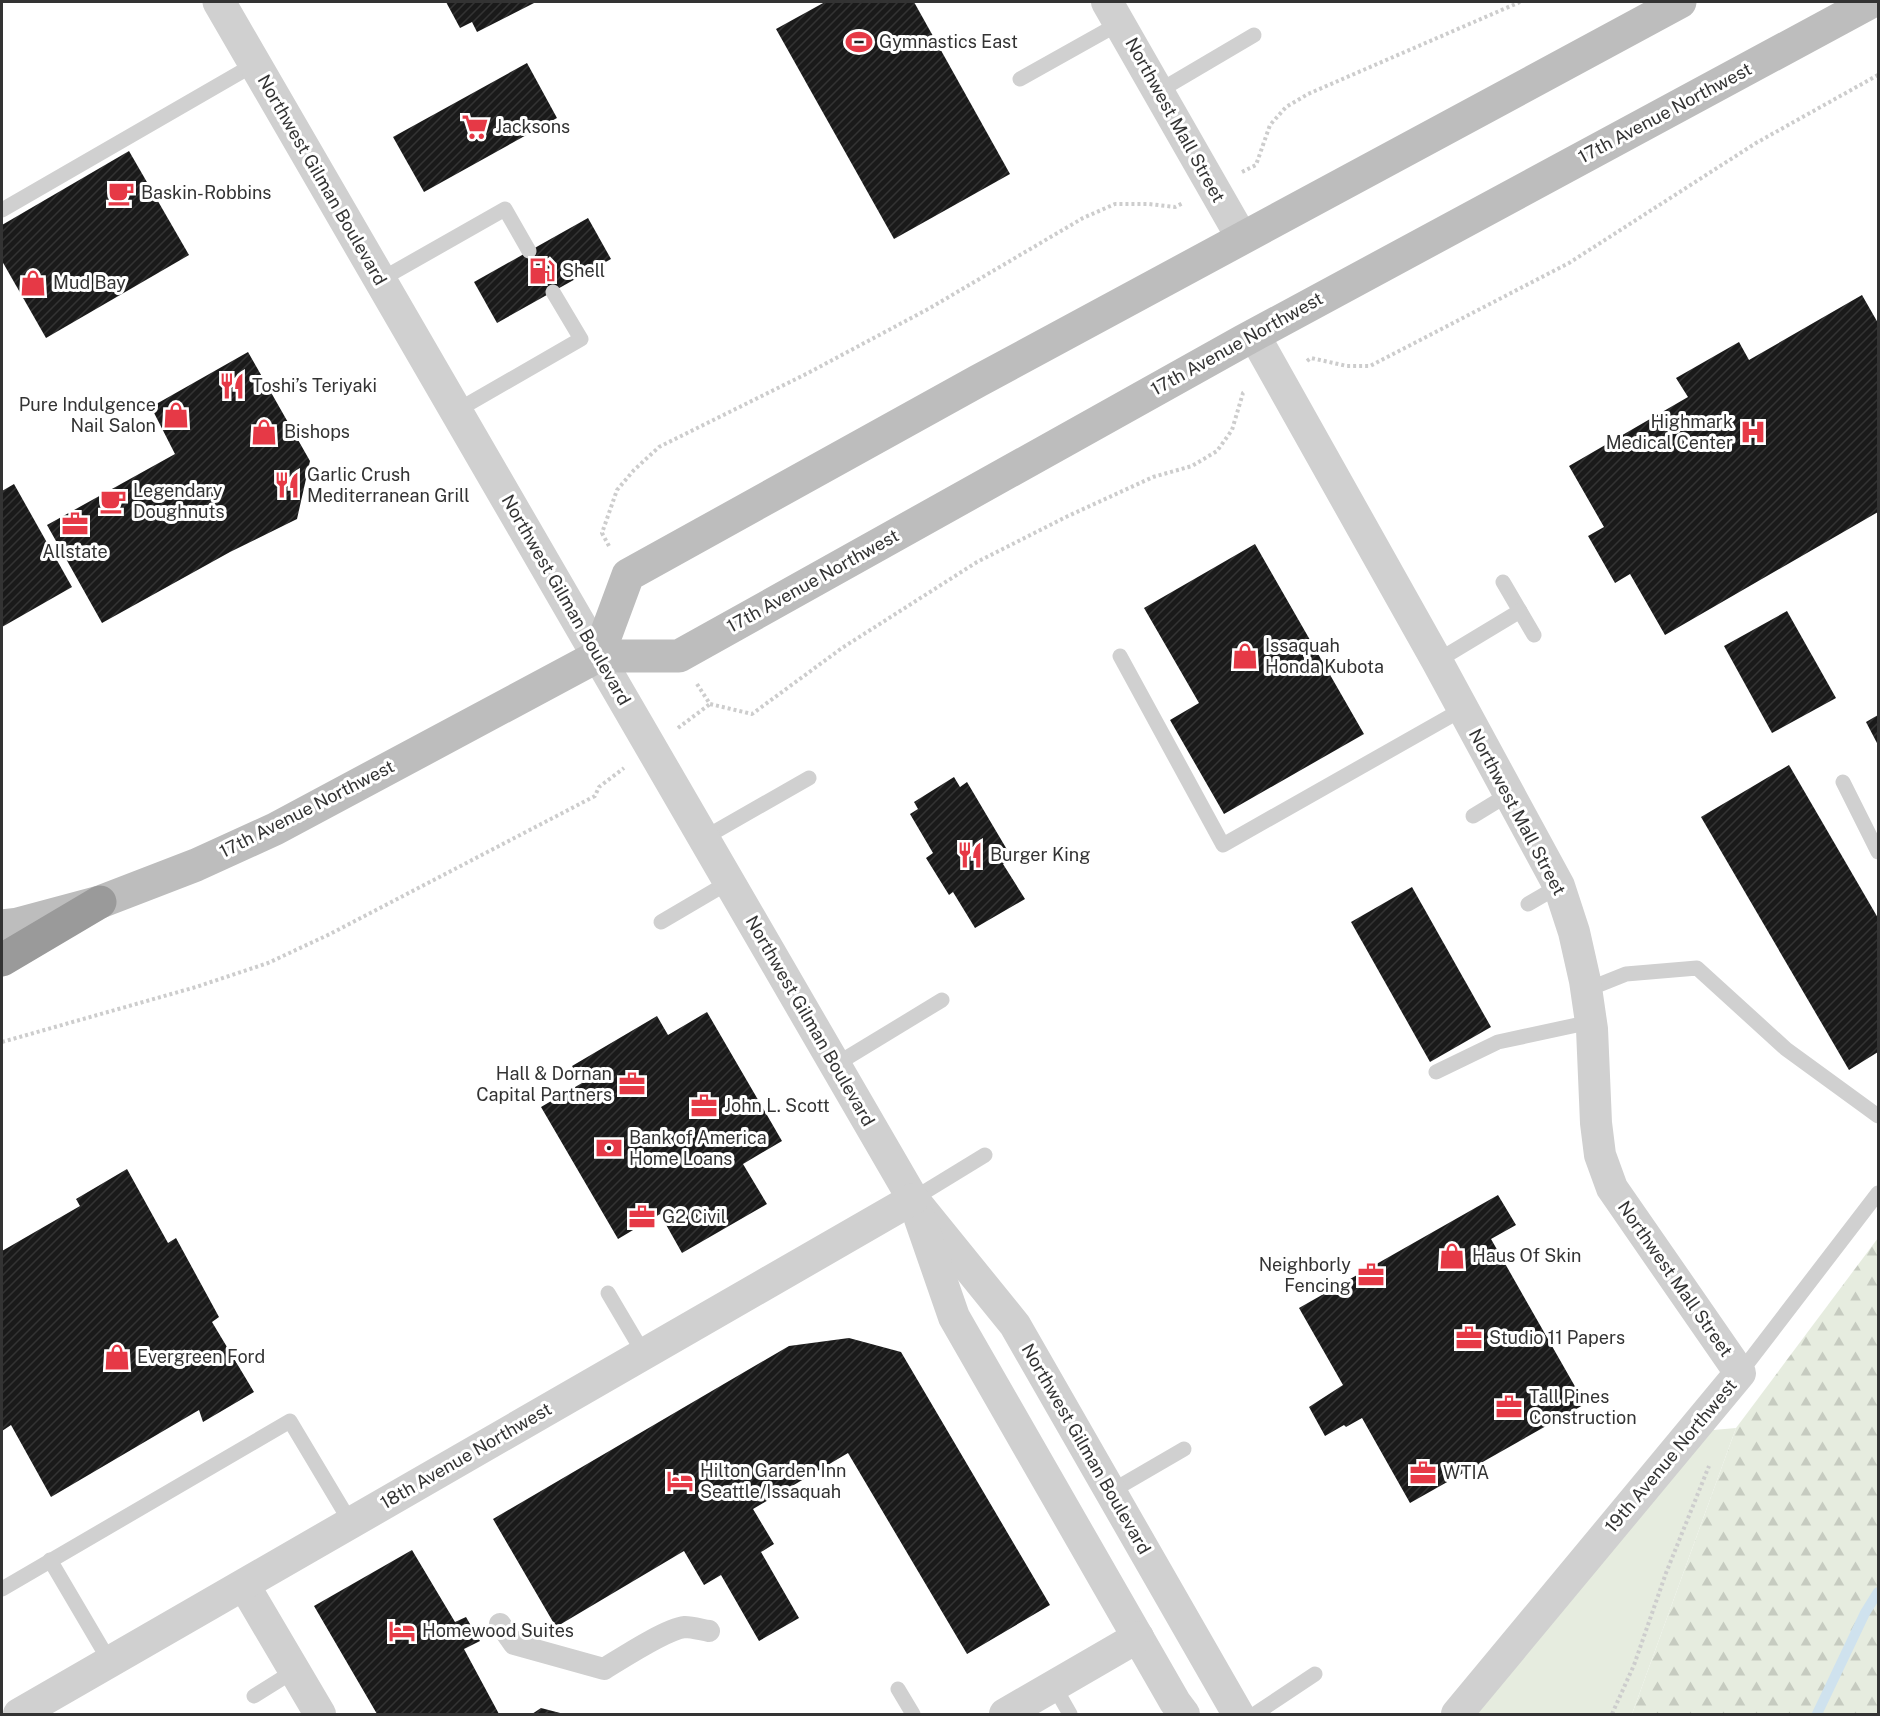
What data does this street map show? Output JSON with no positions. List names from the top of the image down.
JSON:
{
  "streets": {
    "main road": ["17th Avenue Northwest"],
    "street": [
      "Northwest Mall Street",
      "Northwest Gilman Boulevard",
      "18th Avenue Northwest",
      "19th Avenue Northwest"
    ]
  },
  "crossings": [
    ["17th Avenue Northwest", "Northwest Mall Street"],
    ["17th Avenue Northwest", "Northwest Gilman Boulevard"],
    ["Northwest Mall Street", "19th Avenue Northwest"],
    ["Northwest Gilman Boulevard", "18th Avenue Northwest"]
  ],
  "places": {
    "sports": ["Gymnastics East"],
    "supermarket": ["Jacksons"],
    "cafe": ["Baskin-Robbins", "Legendary Doughnuts"],
    "fuel station": ["Shell"],
    "shop": [
      "Mud Bay",
      "Pure Indulgence Nail Salon",
      "Bishops",
      "Issaquah Honda Kubota",
      "Haus Of Skin",
      "Evergreen Ford"
    ],
    "restaurant": ["Toshi’s Teriyaki", "Garlic Crush Mediterranean Grill", "Burger King"],
    "hospital": ["Highmark Medical Center"],
    "office": [
      "Allstate",
      "Hall & Dornan Capital Partners",
      "John L. Scott",
      "G2 Civil",
      "Neighborly Fencing",
      "Studio 11 Papers",
      "Tall Pines Construction",
      "WTIA"
    ],
    "bank": ["Bank of America Home Loans"],
    "hotel": ["Hilton Garden Inn Seattle/Issaquah", "Homewood Suites"]
  }
}
